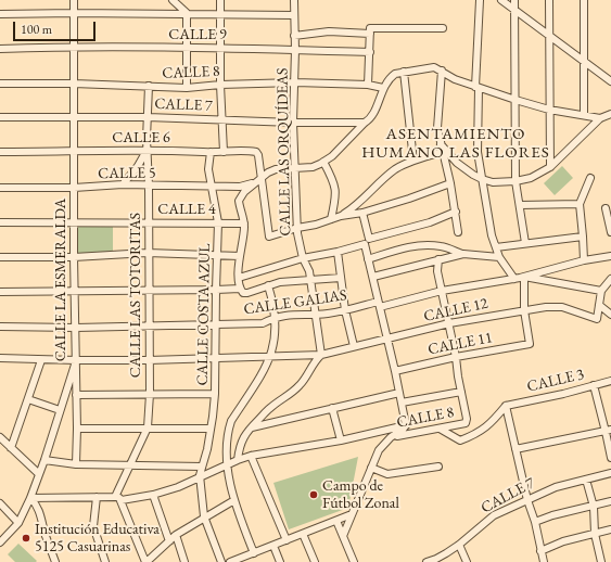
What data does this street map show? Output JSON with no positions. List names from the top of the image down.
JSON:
{
  "streets": {
    "street": [
      "CALLE 9",
      "CALLE 8",
      "CALLE 7",
      "CALLE 6",
      "CALLE LAS ORQUÍDEAS",
      "CALLE 5",
      "CALLE 4",
      "CALLE LA ESMERALDA",
      "CALLE LAS TOTORITAS",
      "CALLE GALIAS",
      "CALLE 12",
      "CALLE COSTA AZUL",
      "CALLE 11",
      "CALLE 3"
    ]
  },
  "crossings": [
    ["CALLE 9", "CALLE LAS ORQUÍDEAS"],
    ["CALLE 9", "CALLE LA ESMERALDA"],
    ["CALLE 8", "CALLE LAS ORQUÍDEAS"],
    ["CALLE 8", "CALLE LA ESMERALDA"],
    ["CALLE 8", "CALLE LAS TOTORITAS"],
    ["CALLE 7", "CALLE LAS ORQUÍDEAS"],
    ["CALLE 7", "CALLE LA ESMERALDA"],
    ["CALLE 7", "CALLE LAS TOTORITAS"],
    ["CALLE 6", "CALLE LA ESMERALDA"],
    ["CALLE 6", "CALLE LAS TOTORITAS"],
    ["CALLE 6", "CALLE COSTA AZUL"],
    ["CALLE LAS ORQUÍDEAS", "CALLE GALIAS"],
    ["CALLE LAS ORQUÍDEAS", "CALLE 12"],
    ["CALLE 5", "CALLE LA ESMERALDA"],
    ["CALLE 5", "CALLE LAS TOTORITAS"],
    ["CALLE 5", "CALLE COSTA AZUL"],
    ["CALLE 4", "CALLE LA ESMERALDA"],
    ["CALLE 4", "CALLE LAS TOTORITAS"],
    ["CALLE 4", "CALLE COSTA AZUL"],
    ["CALLE LA ESMERALDA", "CALLE GALIAS"],
    ["CALLE LA ESMERALDA", "CALLE 12"],
    ["CALLE LAS TOTORITAS", "CALLE GALIAS"],
    ["CALLE LAS TOTORITAS", "CALLE 12"],
    ["CALLE GALIAS", "CALLE COSTA AZUL"],
    ["CALLE 12", "CALLE COSTA AZUL"],
    ["CALLE 12", "CALLE 11"]
  ],
  "districts": ["ASENTAMIENTO HUMANO LAS FLORES"],
  "places": ["Campo de Fútbol Zonal", "Institución Educativa 5125 Casuarinas"],
  "scale_bar": "100 m"
}
